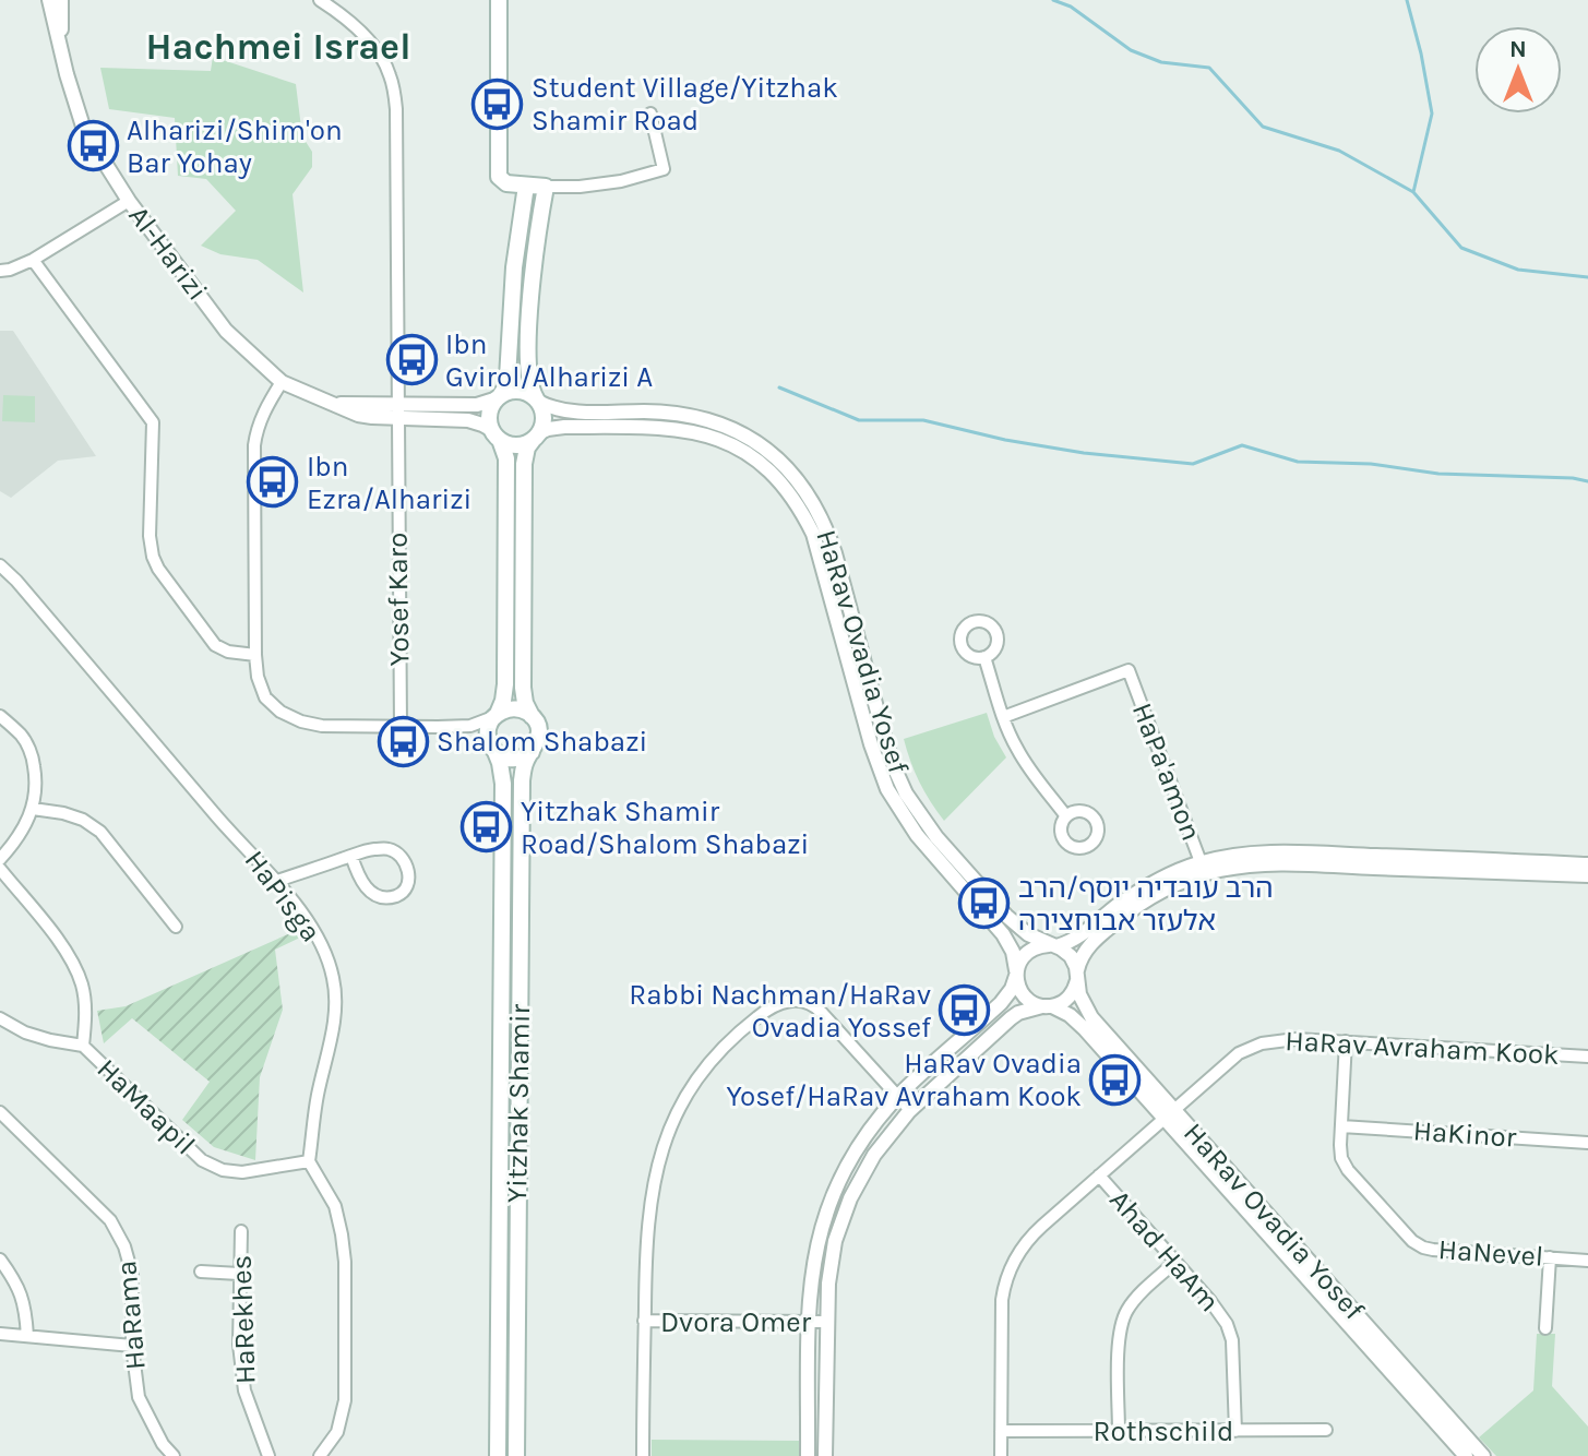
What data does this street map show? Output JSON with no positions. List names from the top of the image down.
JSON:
{
  "streets": {
    "main road": ["Yitzhak Shamir"],
    "street": [
      "Al-Harizi",
      "Yosef Karo",
      "HaRav Ovadia Yosef",
      "HaPa'amon",
      "HaPisga",
      "HaRav Avraham Kook",
      "HaMaapil",
      "HaKinor",
      "Ahad HaAm",
      "HaNevel",
      "HaRama",
      "HaRekhes",
      "Dvora Omer",
      "Rothschild"
    ]
  },
  "crossings": [
    ["Al-Harizi", "Yosef Karo"],
    ["Al-Harizi", "HaRav Ovadia Yosef"],
    ["HaRav Ovadia Yosef", "HaRav Avraham Kook"],
    ["HaPisga", "HaMaapil"],
    ["HaRav Avraham Kook", "Ahad HaAm"],
    ["HaRav Avraham Kook", "HaNevel"],
    ["HaRav Avraham Kook", "Rothschild"],
    ["HaKinor", "HaNevel"],
    ["Ahad HaAm", "Rothschild"]
  ],
  "districts": ["Hachmei Israel"],
  "places": {
    "bus stop": [
      "Student Village/Yitzhak Shamir Road",
      "Alharizi/Shim'on Bar Yohay",
      "Ibn Gvirol/Alharizi A",
      "Ibn Ezra/Alharizi",
      "Shalom Shabazi",
      "Yitzhak Shamir Road/Shalom Shabazi",
      "הרב עובדיה יוסף/הרב אלעזר אבוחצירה",
      "Rabbi Nachman/HaRav Ovadia Yossef",
      "HaRav Ovadia Yosef/HaRav Avraham Kook"
    ]
  },
  "north": "top"
}
